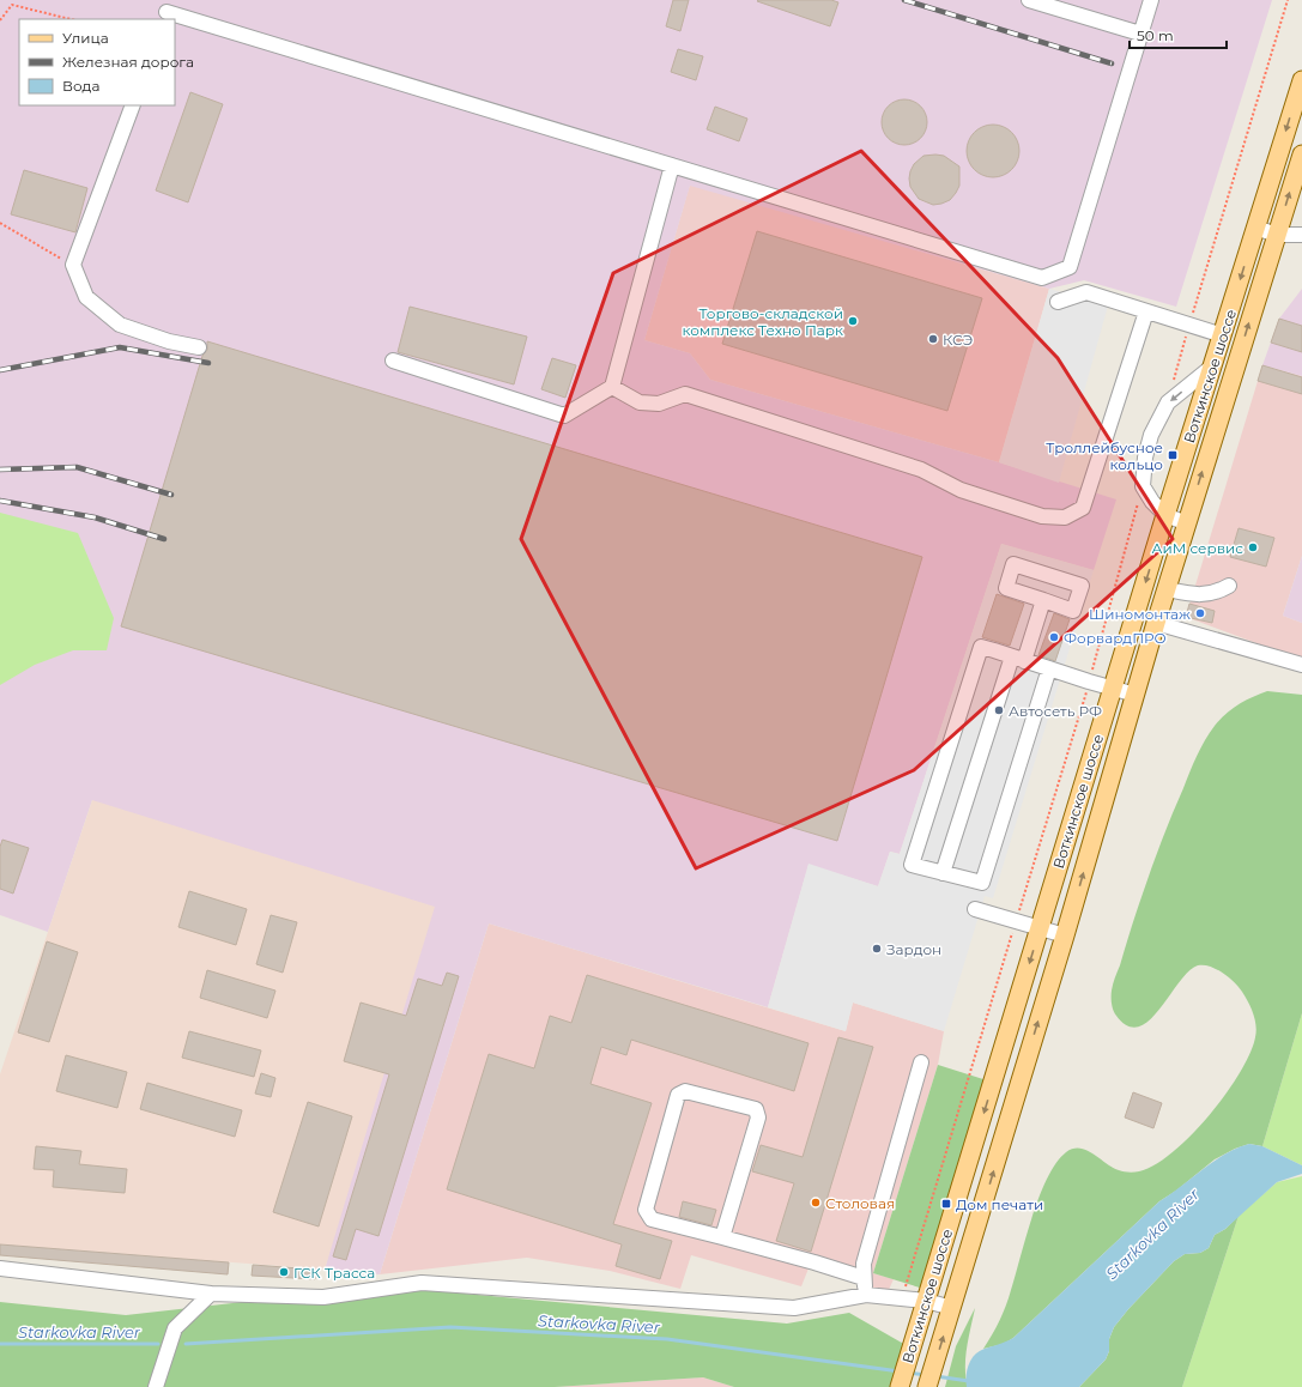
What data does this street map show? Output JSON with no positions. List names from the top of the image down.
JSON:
{
  "streets": {
    "main road": ["Воткинское шоссе"]
  },
  "water": ["Starkovka River"],
  "places": {
    "other": [
      "Торгово-складской комплекс Техно Парк",
      "КСЭ",
      "АиМ сервис",
      "Шиномонтаж",
      "ФорвардПРО",
      "Автосеть РФ",
      "Зардон",
      "Столовая",
      "ГСК Трасса"
    ],
    "transit": ["Троллейбусное кольцо", "Дом печати"]
  },
  "legend": ["Улица", "Железная дорога", "Вода"],
  "scale_bar": "50 m"
}
